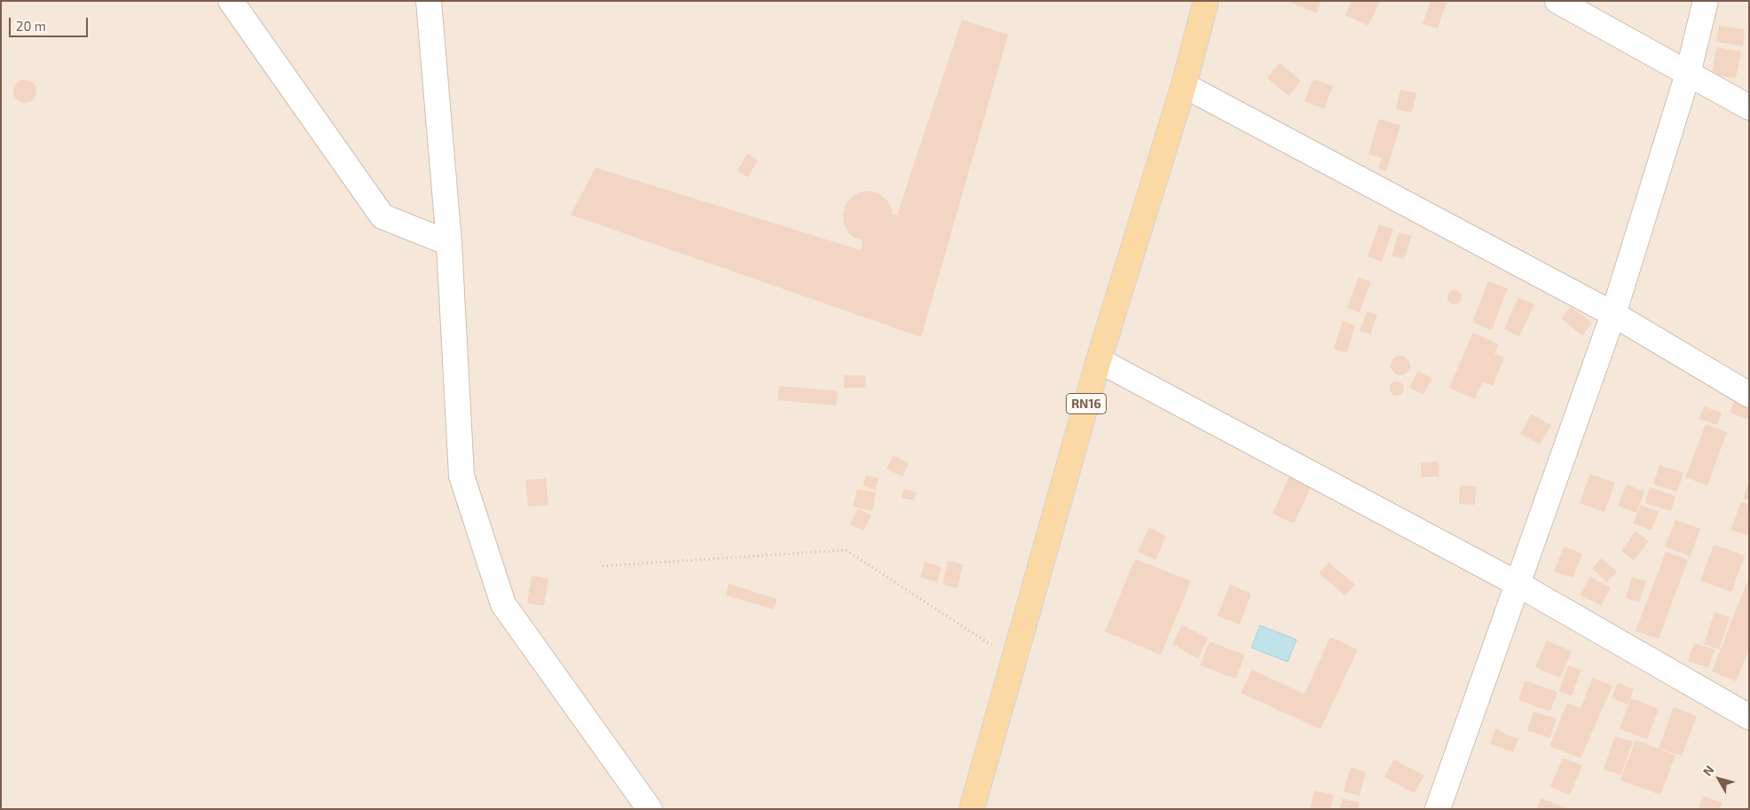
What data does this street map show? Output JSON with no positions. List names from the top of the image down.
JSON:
{
  "streets": {
    "main road": ["RN16"]
  },
  "scale_bar": "20 m",
  "north": "top left"
}
